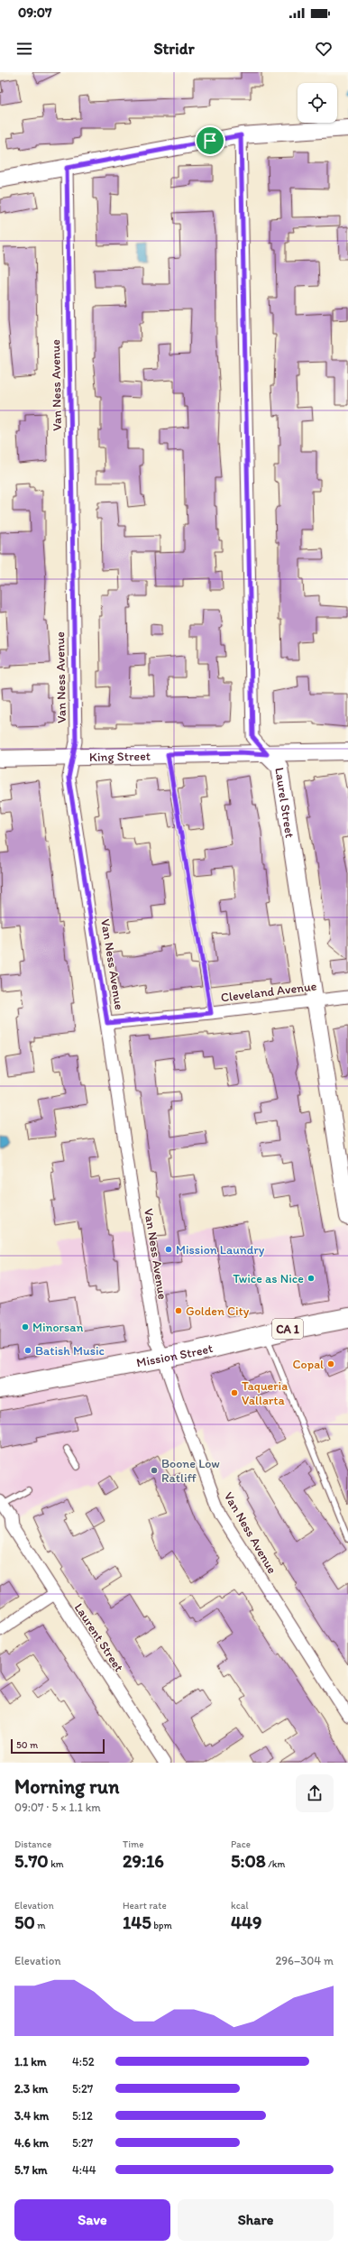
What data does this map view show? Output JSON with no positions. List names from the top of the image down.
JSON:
{
  "streets": {
    "highway": ["CA 1", "Mission Street"],
    "street": [
      "Van Ness Avenue",
      "King Street",
      "Laurel Street",
      "Cleveland Avenue",
      "Laurent Street"
    ]
  },
  "crossings": [
    ["Van Ness Avenue", "King Street"],
    ["Van Ness Avenue", "Cleveland Avenue"],
    ["Van Ness Avenue", "Mission Street"],
    ["King Street", "Laurel Street"],
    ["Laurel Street", "Cleveland Avenue"]
  ],
  "places": [
    "Mission Laundry",
    "Twice as Nice",
    "Golden City",
    "Minorsan",
    "Batish Music",
    "Copal",
    "Taqueria Vallarta",
    "Boone Low Ratliff"
  ],
  "scale_bar": "50 m",
  "page": {
    "status": "09:07",
    "header": "Stridr",
    "scale": "50 m",
    "heading": ["Morning run", "09:07 · 5 × 1.1 km"],
    "stats": [
      ["Distance", "5.70 km"],
      ["Time", "29:16"],
      ["Pace", "5:08 /km"],
      ["Elevation", "50 m"],
      ["Heart rate", "145 bpm"],
      ["kcal", "449"]
    ],
    "chart": ["Elevation", "296–304 m"],
    "list": [
      {
        "name": "1.1 km",
        "note": "4:52"
      },
      {
        "name": "2.3 km",
        "note": "5:27"
      },
      {
        "name": "3.4 km",
        "note": "5:12"
      },
      {
        "name": "4.6 km",
        "note": "5:27"
      },
      {
        "name": "5.7 km",
        "note": "4:44"
      }
    ],
    "buttons": ["Save", "Share"]
  }
}
